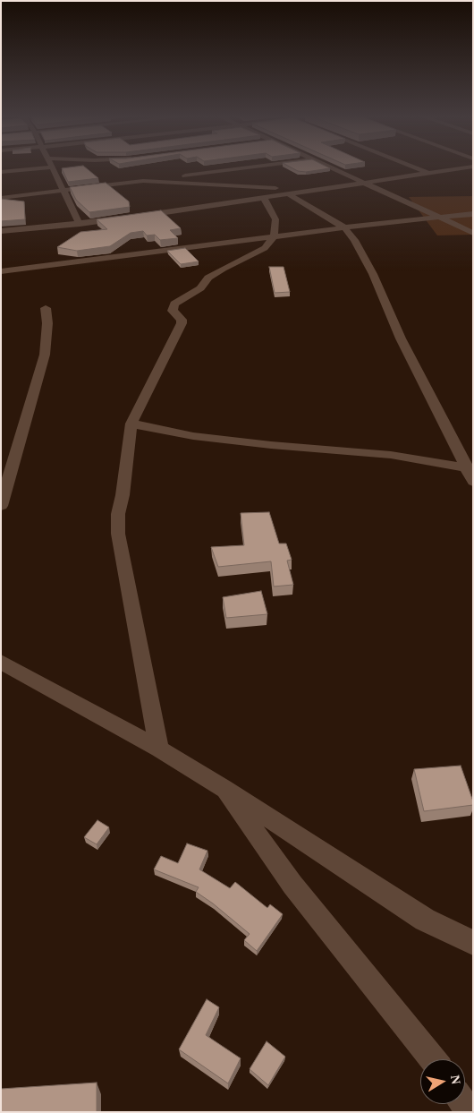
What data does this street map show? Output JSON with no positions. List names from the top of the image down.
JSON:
{
  "north": "right"
}
